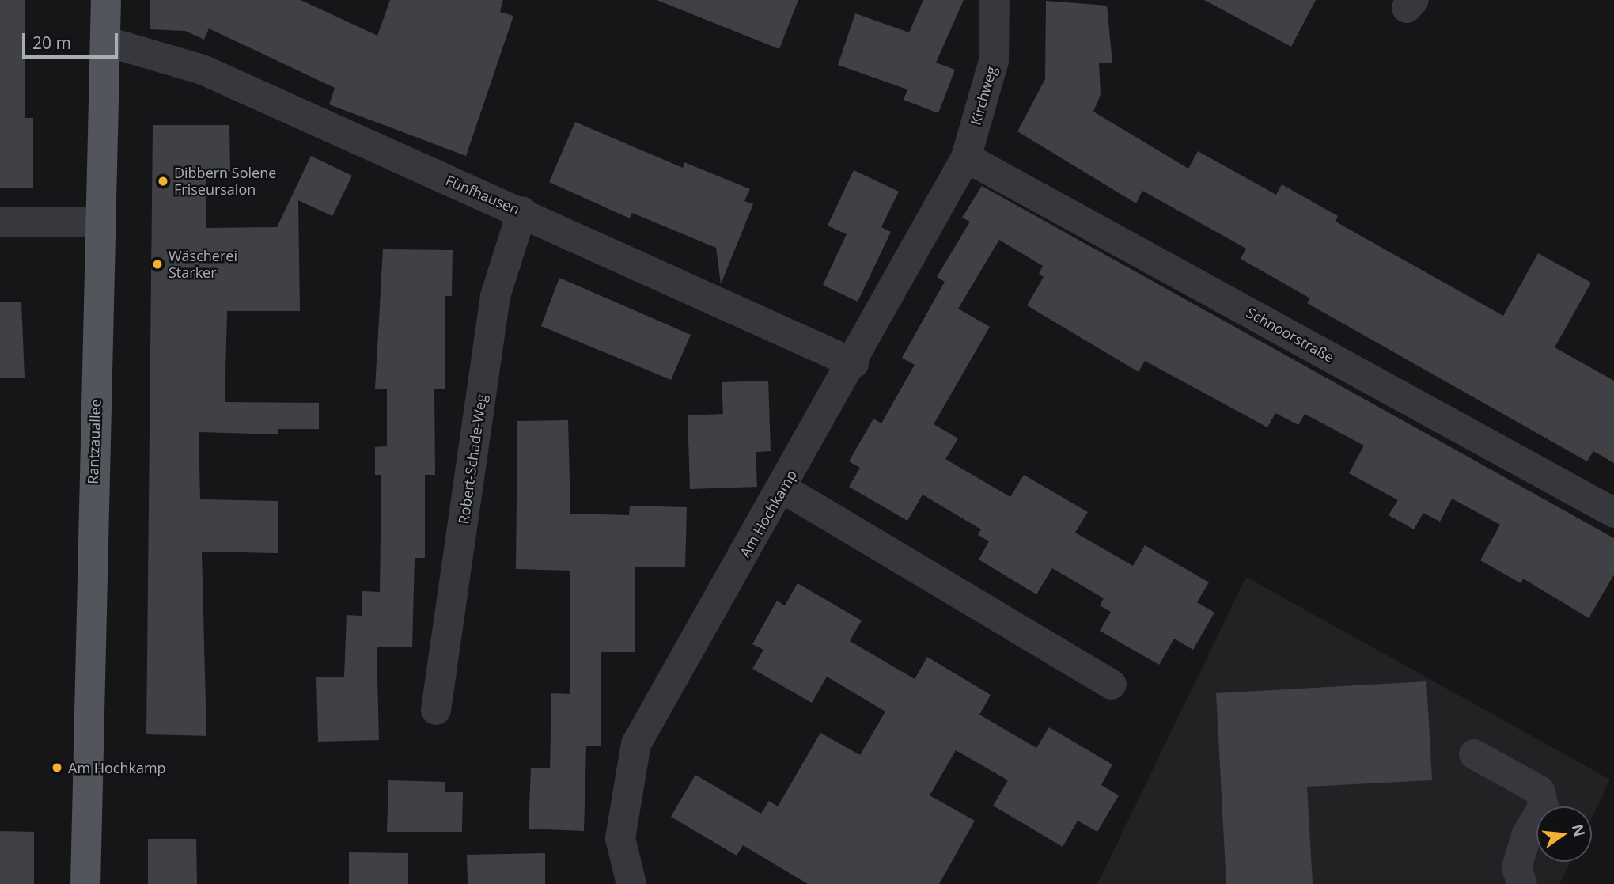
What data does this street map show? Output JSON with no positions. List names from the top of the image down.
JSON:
{
  "streets": {
    "main road": ["Rantzauallee"],
    "street": [
      "Kirchweg",
      "Fünfhausen",
      "Schnoorstraße",
      "Robert-Schade-Weg",
      "Am Hochkamp"
    ]
  },
  "crossings": [
    ["Kirchweg", "Schnoorstraße"],
    ["Kirchweg", "Am Hochkamp"],
    ["Fünfhausen", "Rantzauallee"],
    ["Fünfhausen", "Robert-Schade-Weg"],
    ["Fünfhausen", "Am Hochkamp"],
    ["Schnoorstraße", "Am Hochkamp"]
  ],
  "places": ["Dibbern Solene Friseursalon", "Wäscherei Starker", "Am Hochkamp"],
  "scale_bar": "20 m",
  "north": "right"
}
